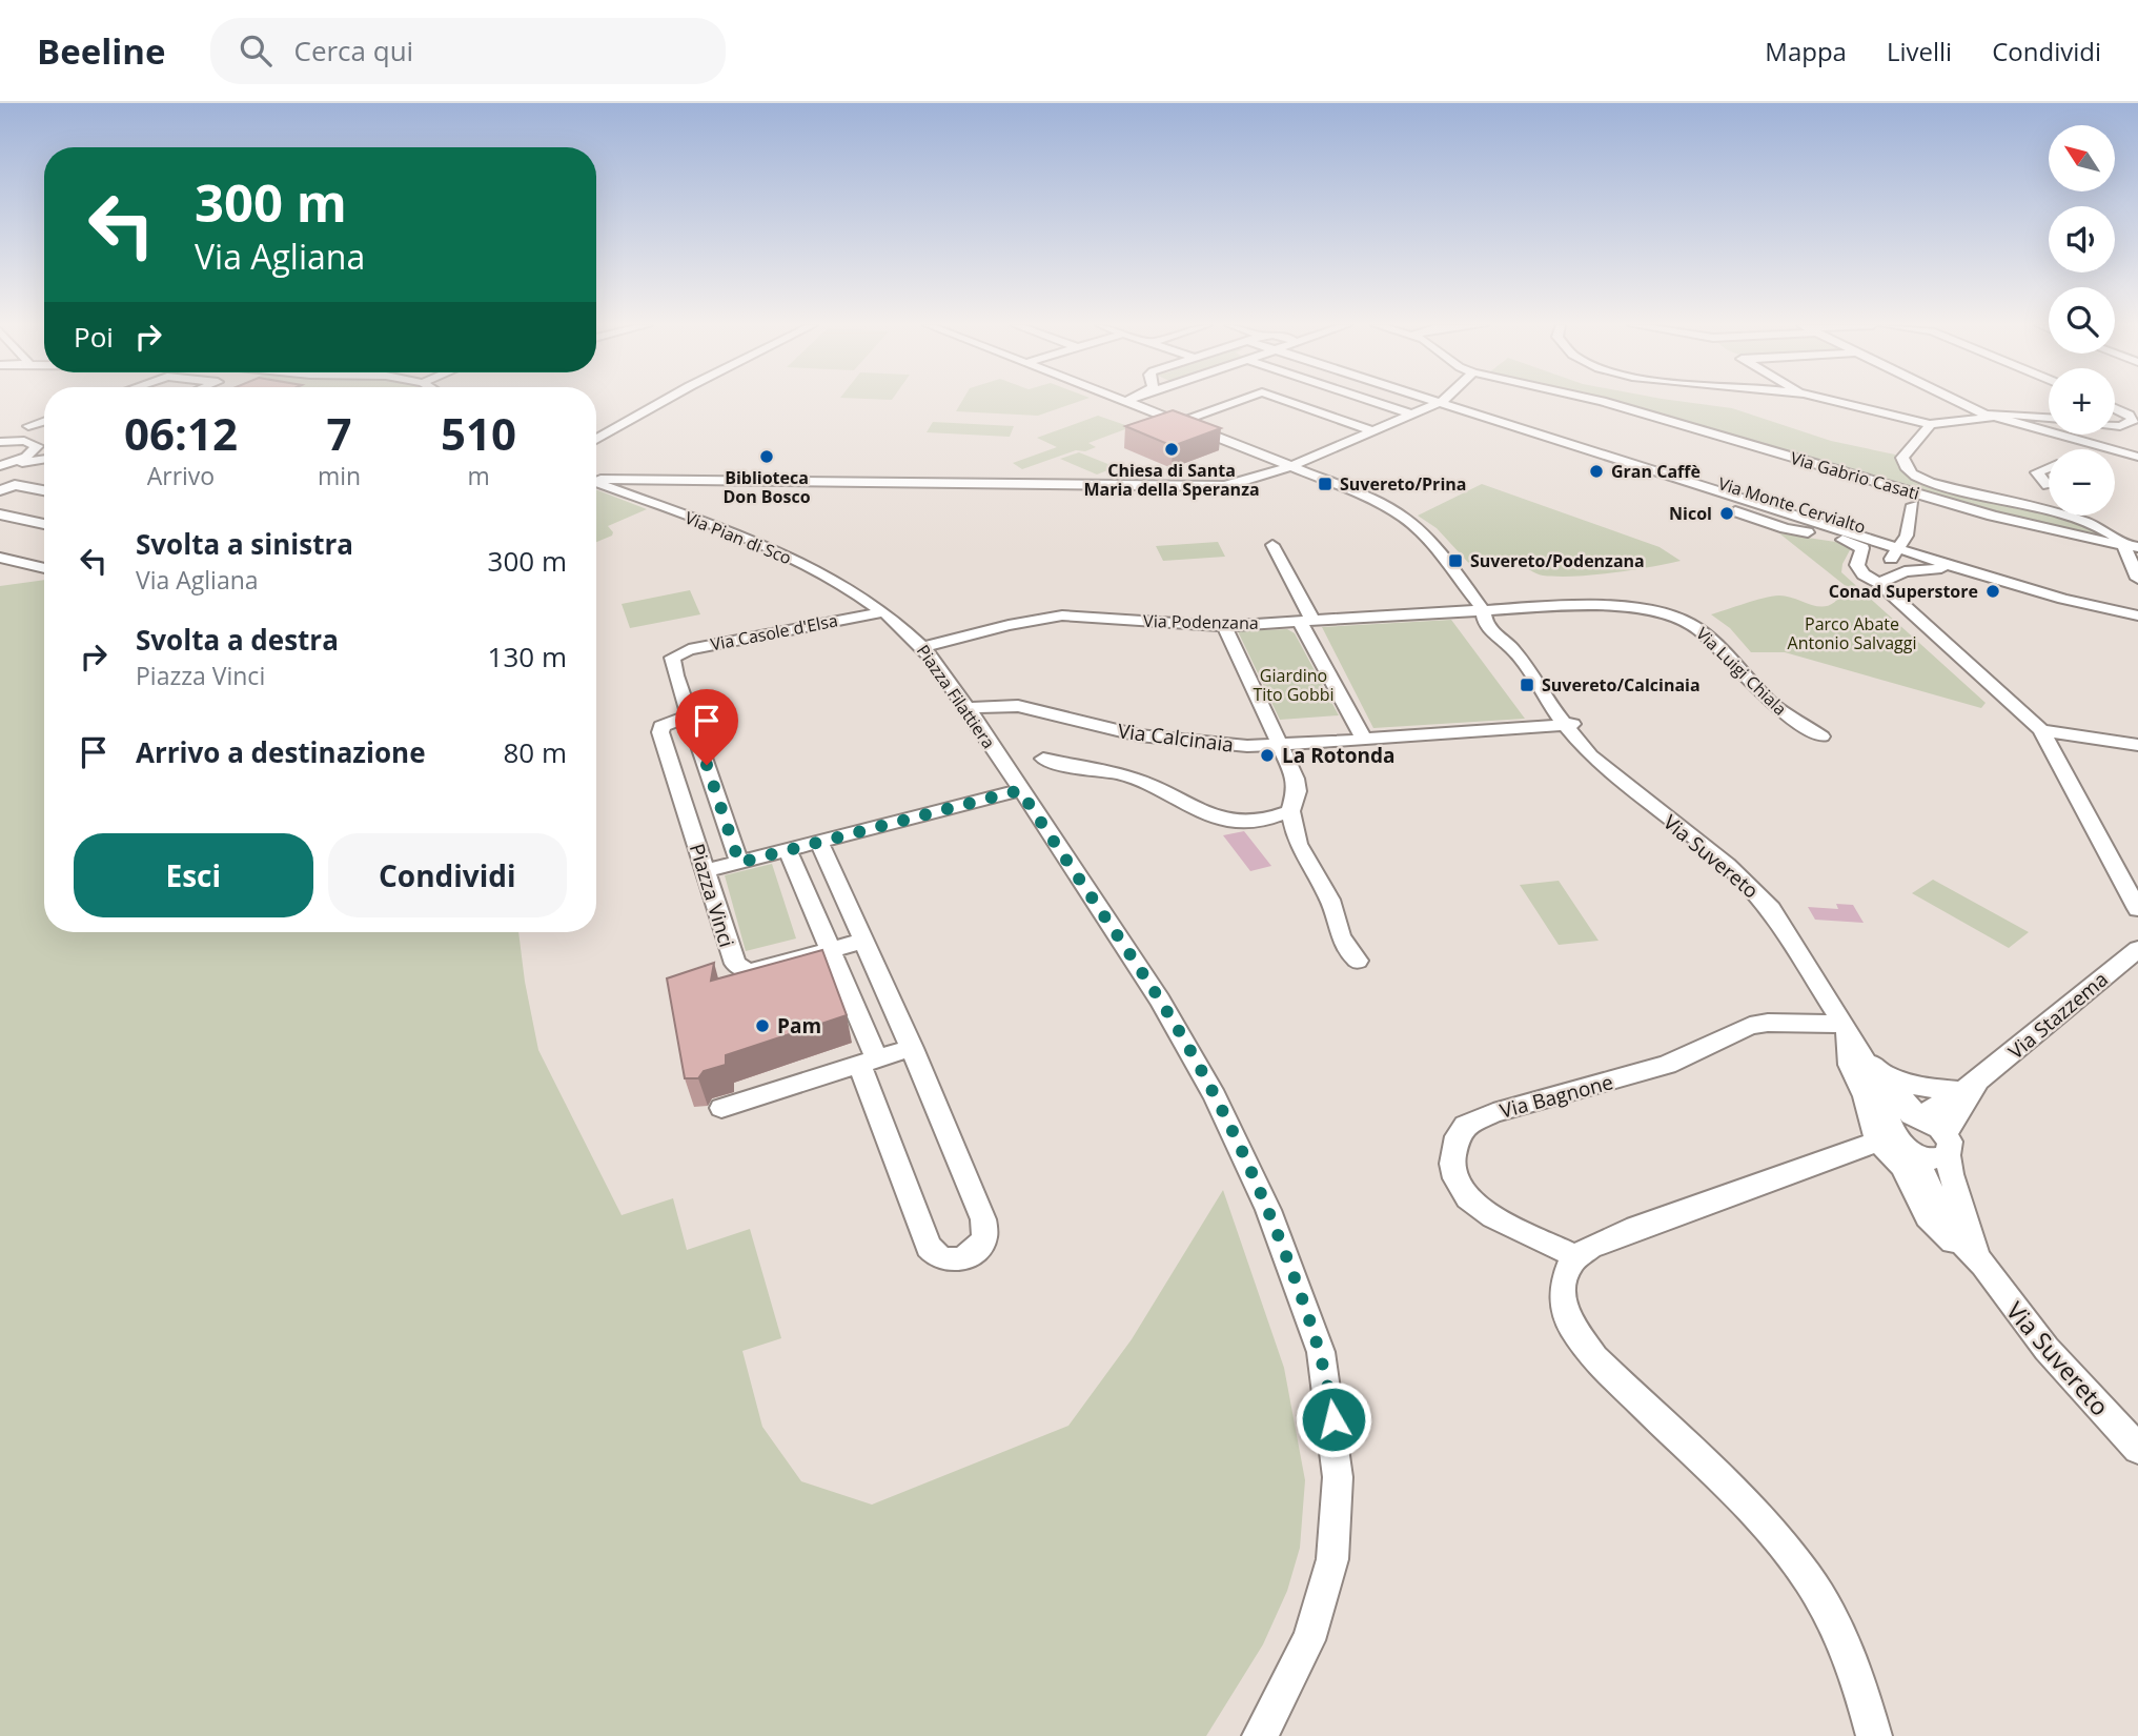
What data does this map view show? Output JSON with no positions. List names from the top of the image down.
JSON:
{
  "streets": {
    "street": [
      "Via Gabrio Casati",
      "Via Monte Cervialto",
      "Via Pian di Sco",
      "Via Podenzana",
      "Via Casole d'Elsa",
      "Via Luigi Chiala",
      "Piazza Filattiera",
      "Via Calcinaia",
      "Via Suvereto",
      "Piazza Vinci",
      "Via Stazzema",
      "Via Bagnone"
    ]
  },
  "crossings": [
    ["Via Pian di Sco", "Via Casole d'Elsa"],
    ["Via Pian di Sco", "Piazza Filattiera"],
    ["Via Podenzana", "Via Luigi Chiala"],
    ["Via Podenzana", "Piazza Filattiera"],
    ["Via Podenzana", "Via Suvereto"],
    ["Via Casole d'Elsa", "Piazza Filattiera"],
    ["Via Casole d'Elsa", "Piazza Vinci"],
    ["Via Luigi Chiala", "Via Suvereto"],
    ["Piazza Filattiera", "Via Calcinaia"],
    ["Via Calcinaia", "Via Suvereto"],
    ["Via Suvereto", "Via Stazzema"],
    ["Via Suvereto", "Via Bagnone"]
  ],
  "parks": ["Parco Abate Antonio Salvaggi", "Giardino Tito Gobbi"],
  "places": {
    "other": [
      "Chiesa di Santa Maria della Speranza",
      "Biblioteca Don Bosco",
      "Gran Caffè",
      "Nicol",
      "Conad Superstore",
      "La Rotonda",
      "Pam"
    ],
    "transit": ["Suvereto/Prina", "Suvereto/Podenzana", "Suvereto/Calcinaia"]
  },
  "north": "top left",
  "page": {
    "header": "Beeline",
    "search": "Cerca qui",
    "nav": ["Mappa", "Livelli", "Condividi"],
    "map_buttons": ["+", "−"],
    "turn": ["300 m", "Via Agliana"],
    "then": "Poi",
    "eta": [
      "06:12",
      "Arrivo",
      "7",
      "min",
      "510",
      "m"
    ],
    "list": [
      {
        "name": "Svolta a sinistra",
        "note": "Via Agliana",
        "value": "300 m"
      },
      {
        "name": "Svolta a destra",
        "note": "Piazza Vinci",
        "value": "130 m"
      },
      {
        "name": "Arrivo a destinazione",
        "value": "80 m"
      }
    ],
    "buttons": ["Esci", "Condividi"]
  }
}
